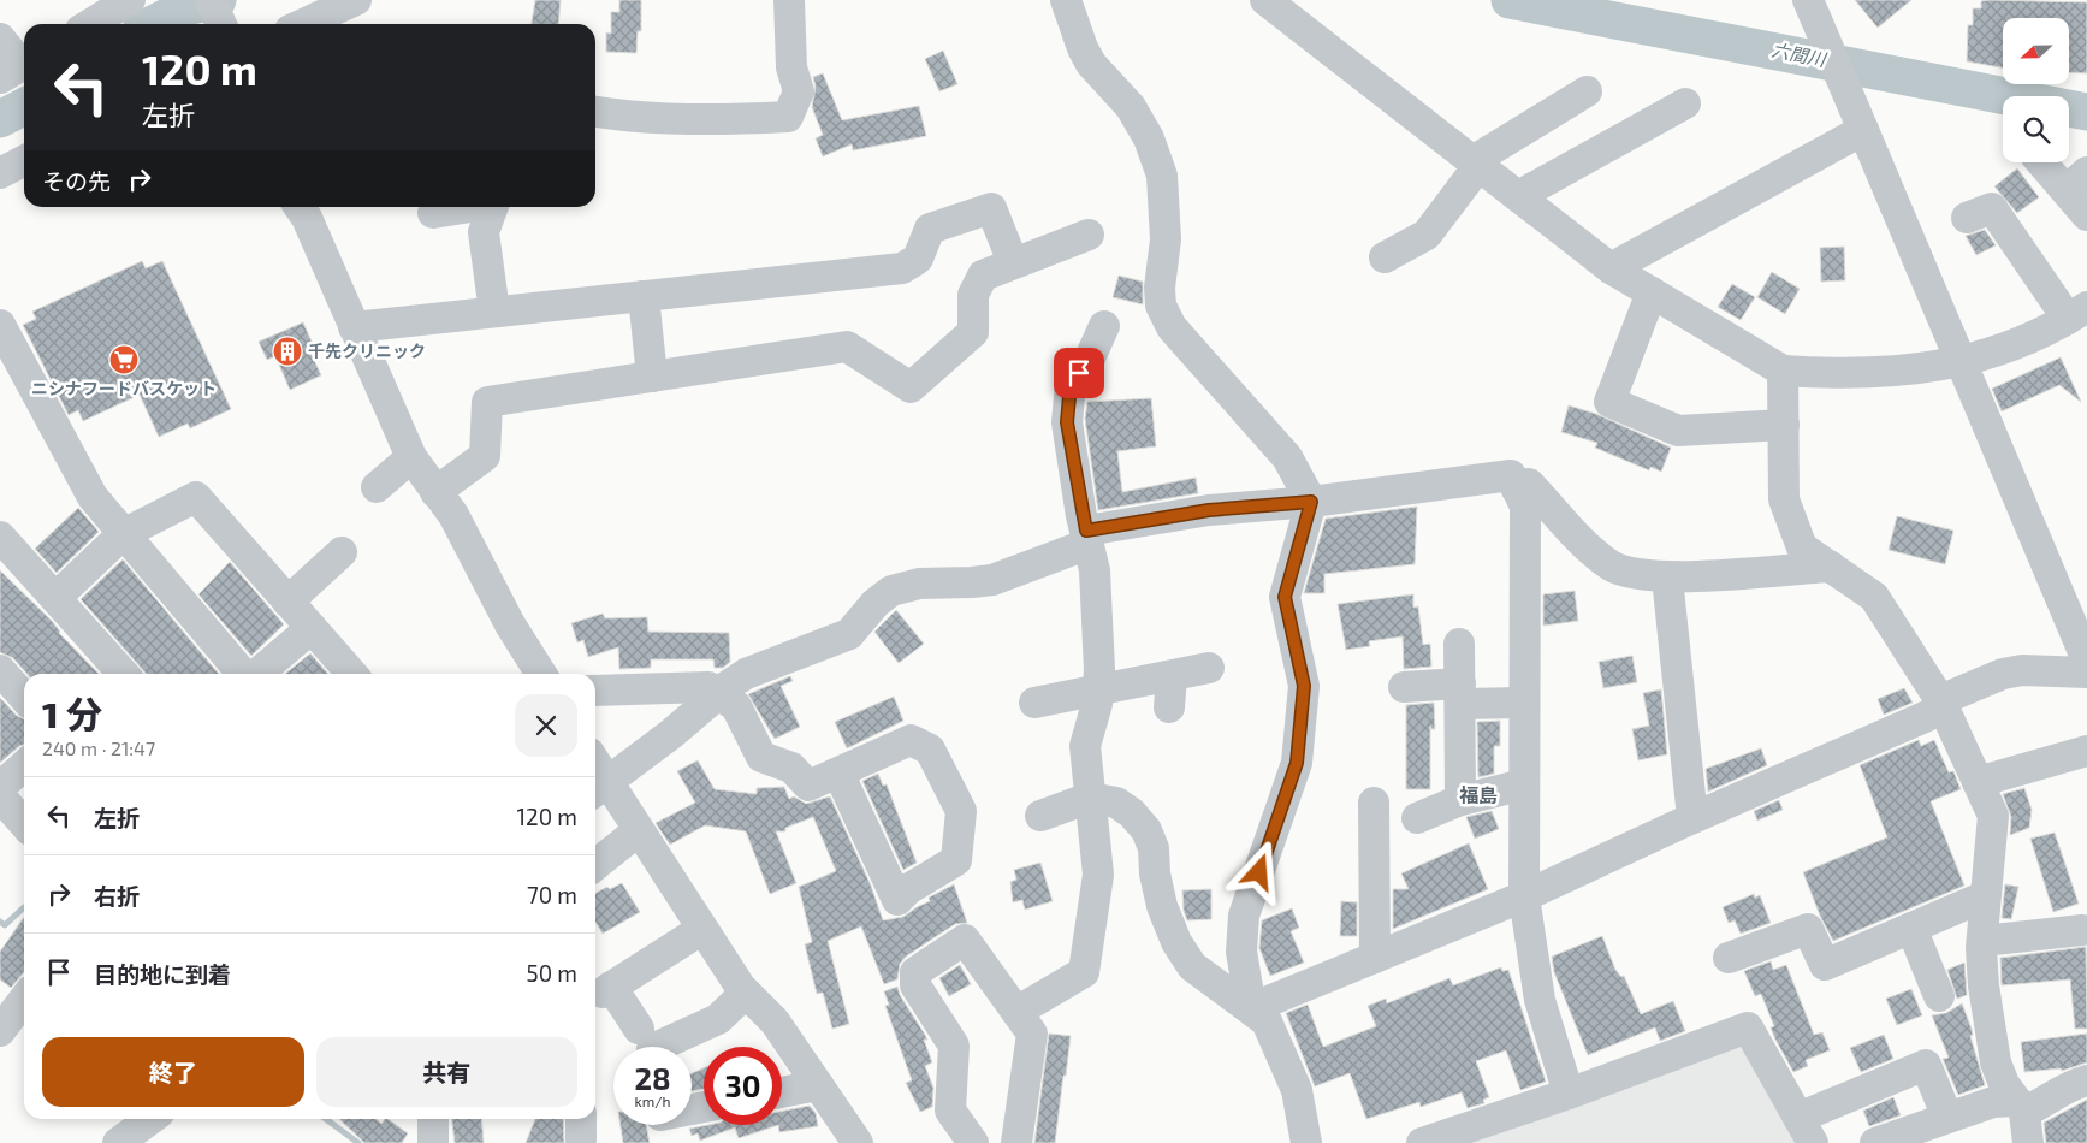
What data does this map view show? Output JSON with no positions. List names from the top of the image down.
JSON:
{
  "districts": ["福島"],
  "water": ["六間川"],
  "places": {
    "building": ["千先クリニック"],
    "supermarket": ["ニシナフードバスケット"]
  },
  "north": "left",
  "page": {
    "turn": ["120 m", "左折"],
    "then": "その先",
    "heading": ["1 分", "240 m · 21:47"],
    "list": [
      {
        "name": "左折",
        "value": "120 m"
      },
      {
        "name": "右折",
        "value": "70 m"
      },
      {
        "name": "目的地に到着",
        "value": "50 m"
      }
    ],
    "buttons": ["終了", "共有"],
    "speed": "28 km/h",
    "limit": "30"
  }
}
